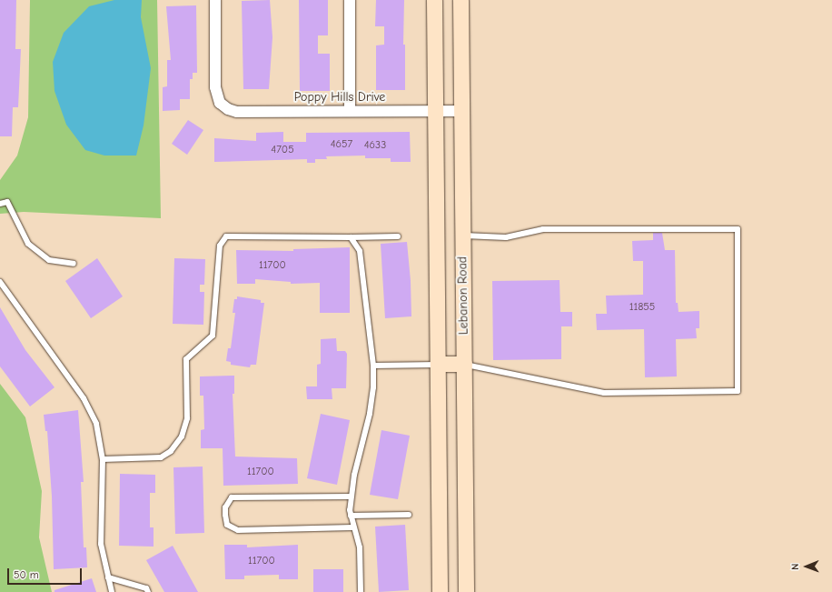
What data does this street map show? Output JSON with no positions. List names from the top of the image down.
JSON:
{
  "streets": {
    "main road": ["Lebanon Road"],
    "street": ["Poppy Hills Drive"]
  },
  "crossings": [
    ["Poppy Hills Drive", "Lebanon Road"]
  ],
  "house_numbers": [
    "4657",
    "4633",
    "4705",
    "11700",
    "11855",
    "11700",
    "11700"
  ],
  "scale_bar": "50 m",
  "north": "left"
}
